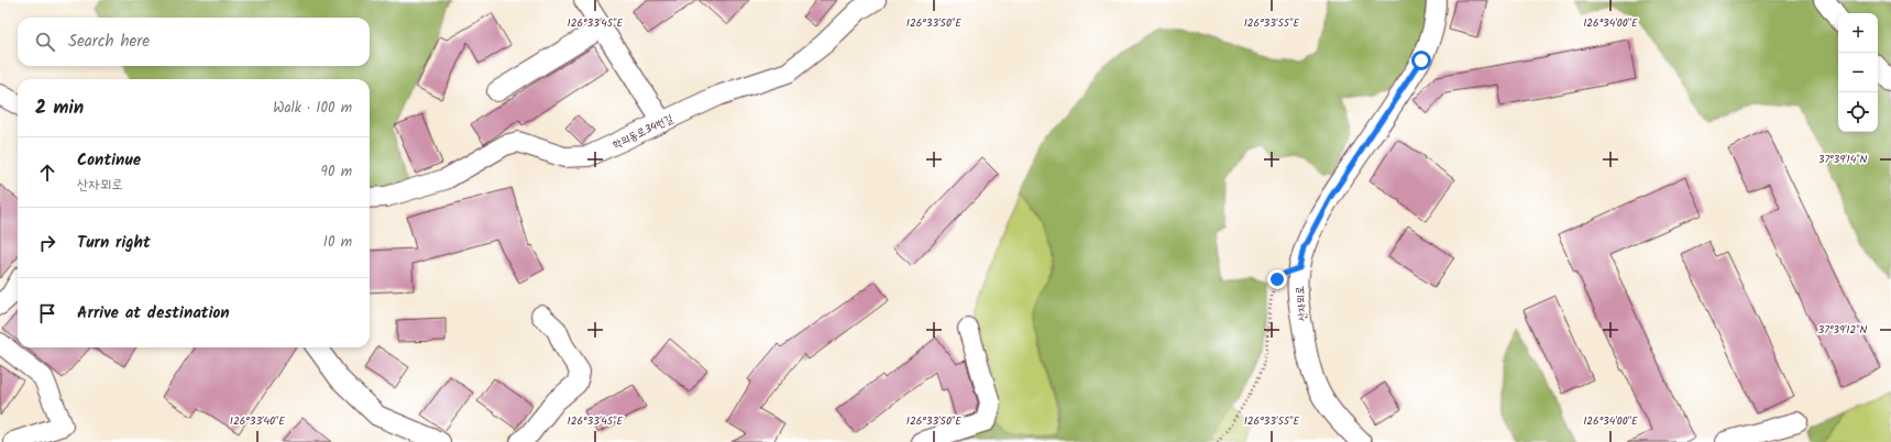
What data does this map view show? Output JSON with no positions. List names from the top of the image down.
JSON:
{
  "streets": {
    "street": ["학의동로34번길", "산자뫼로"]
  },
  "page": {
    "map_buttons": ["+", "−"],
    "search": "Search here",
    "heading": ["2 min", "Walk · 100 m"],
    "list": [
      ["Continue", "산자뫼로", "90 m"],
      ["Turn right", "10 m"],
      "Arrive at destination"
    ]
  },
  "coordinates": [
    "126°33'45\"E",
    "126°33'50\"E",
    "126°33'55\"E",
    "126°34'00\"E",
    "37°39'14\"N",
    "37°39'12\"N",
    "126°33'40\"E"
  ]
}
